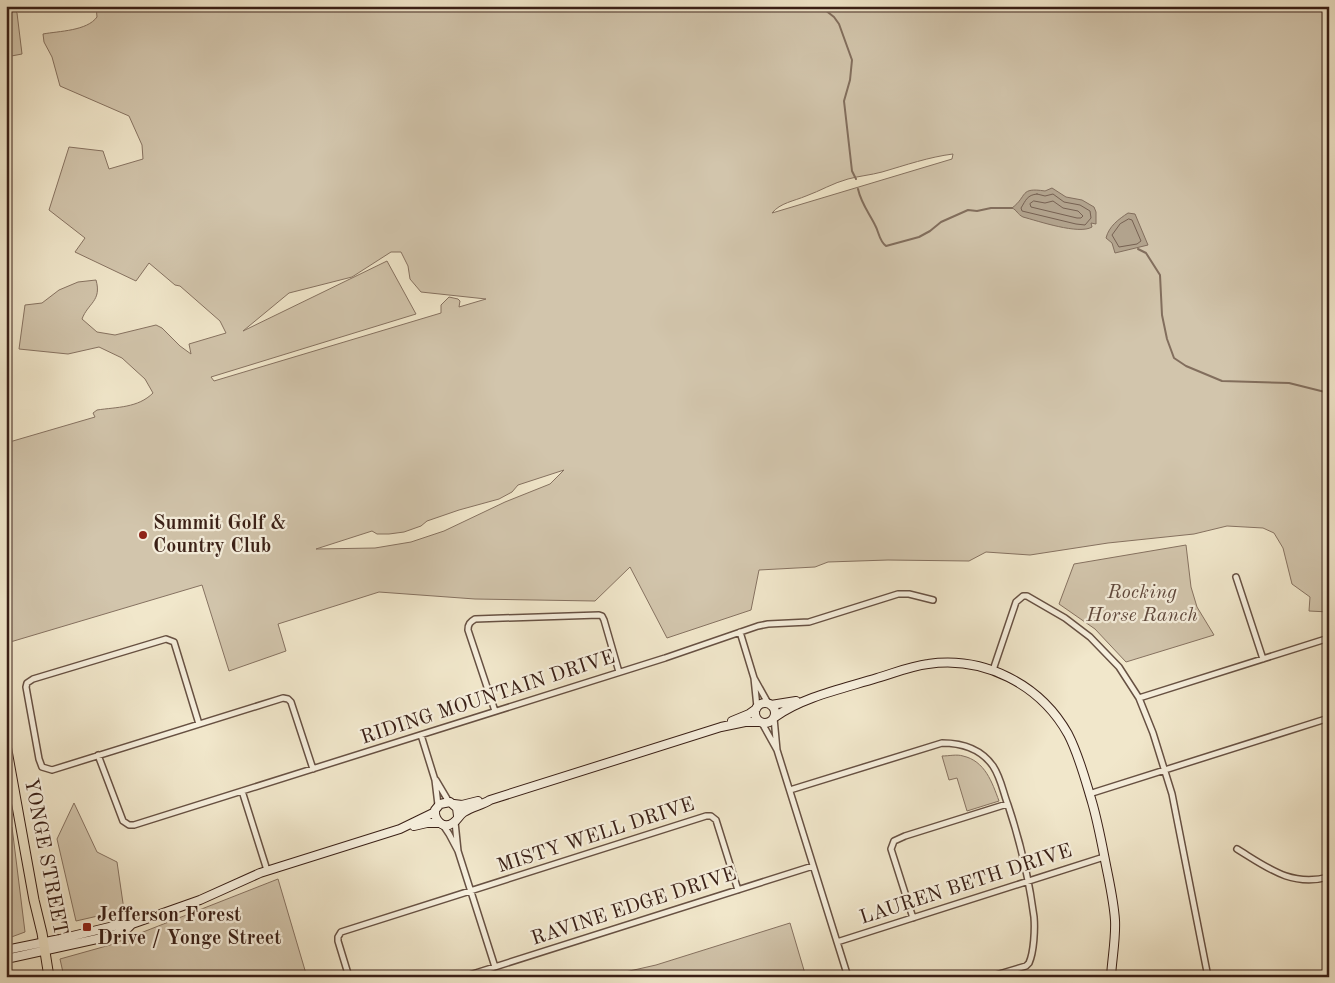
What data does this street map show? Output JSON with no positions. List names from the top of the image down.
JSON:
{
  "streets": {
    "main road": ["YONGE STREET"],
    "street": [
      "RIDING MOUNTAIN DRIVE",
      "MISTY WELL DRIVE",
      "LAUREN BETH DRIVE",
      "RAVINE EDGE DRIVE"
    ]
  },
  "crossings": [
    ["MISTY WELL DRIVE", "RAVINE EDGE DRIVE"]
  ],
  "parks": ["Rocking Horse Ranch"],
  "places": {
    "other": ["Summit Golf & Country Club"],
    "transit": ["Jefferson Forest Drive / Yonge Street"]
  }
}
